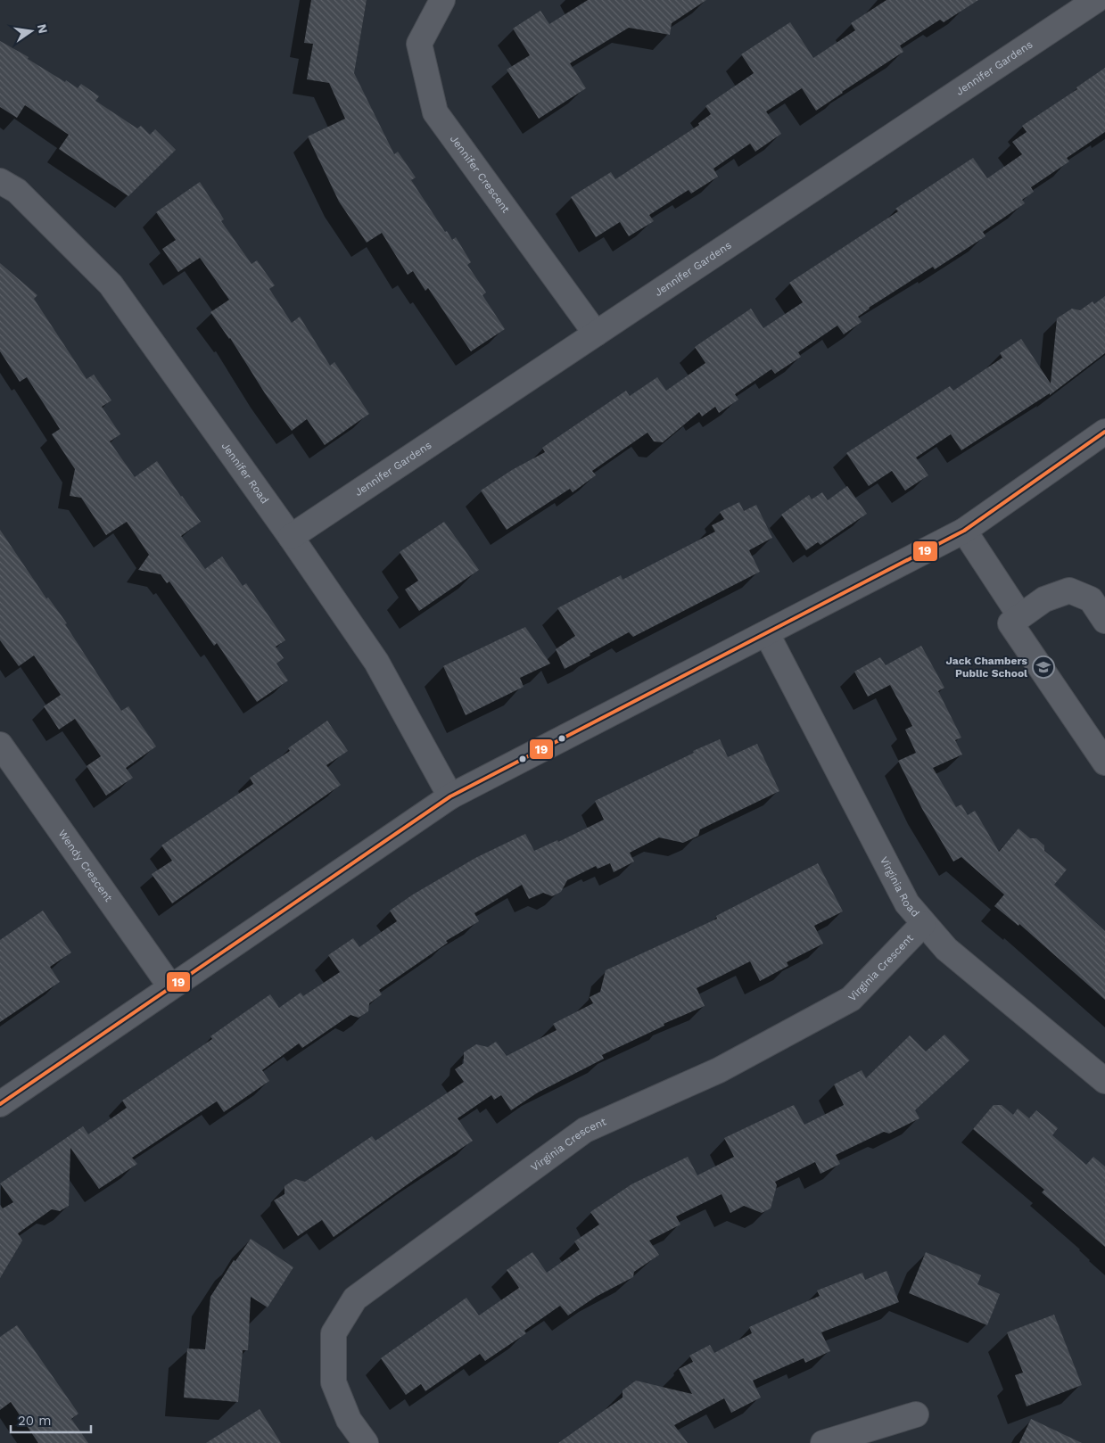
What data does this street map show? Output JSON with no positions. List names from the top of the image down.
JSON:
{
  "streets": {
    "street": [
      "Jennifer Gardens",
      "Jennifer Crescent",
      "Jennifer Road",
      "Wendy Crescent",
      "Virginia Road",
      "Virginia Crescent"
    ]
  },
  "crossings": [
    ["Jennifer Gardens", "Jennifer Crescent"],
    ["Jennifer Gardens", "Jennifer Road"],
    ["Virginia Road", "Virginia Crescent"]
  ],
  "places": {
    "school or university": ["Jack Chambers Public School"]
  },
  "lines": ["transit line 19"],
  "scale_bar": "20 m",
  "north": "right"
}
